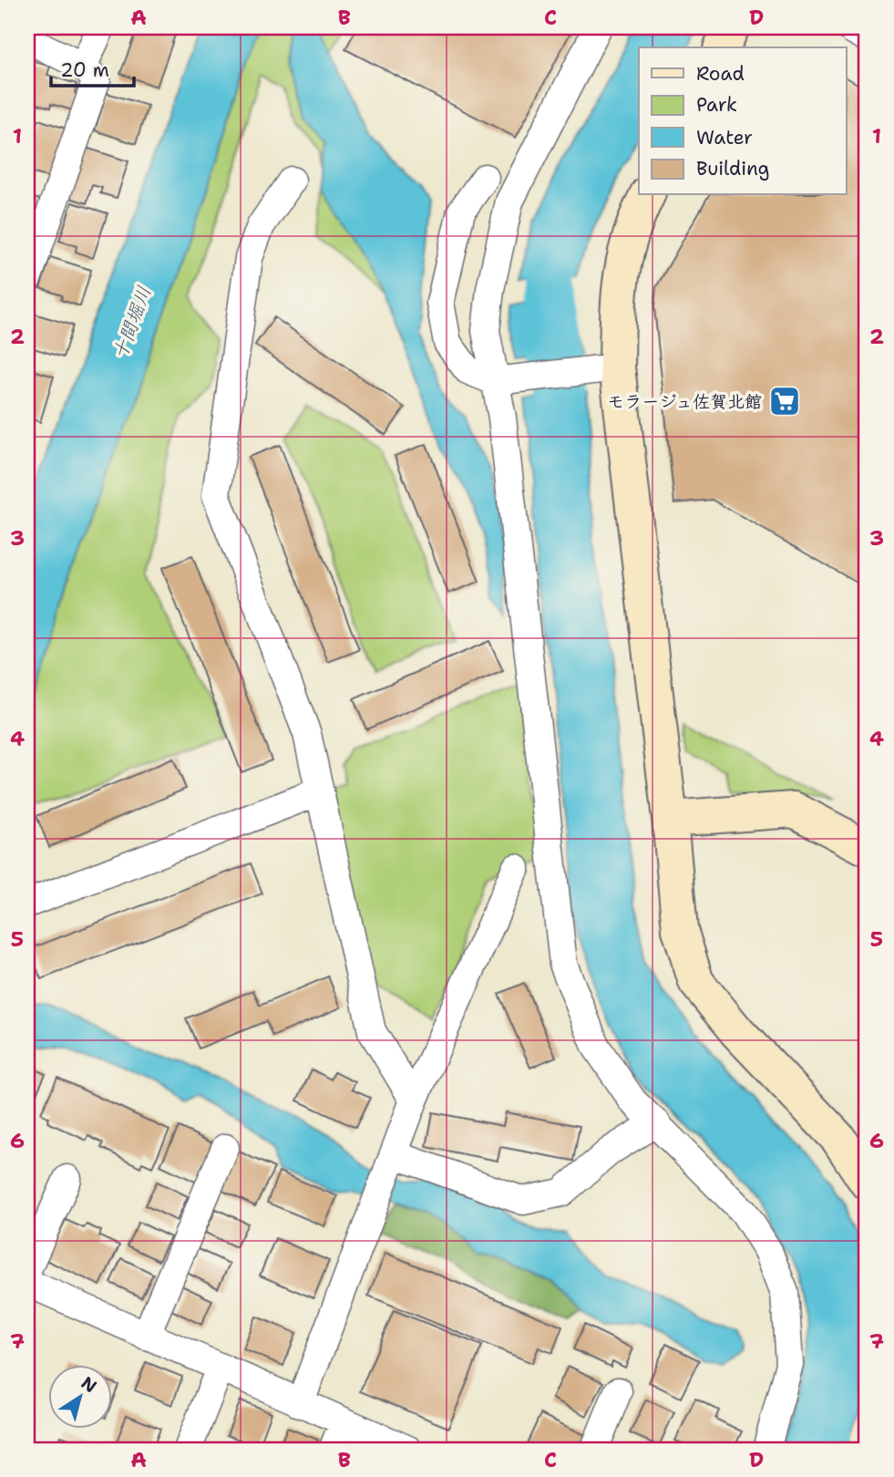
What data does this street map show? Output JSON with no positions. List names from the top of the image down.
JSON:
{
  "water": ["十間堀川"],
  "places": {
    "supermarket": ["モラージュ佐賀北館"]
  },
  "legend": [
    "Road",
    "Park",
    "Water",
    "Building"
  ],
  "scale_bar": "20 m",
  "north": "top right",
  "grid": {
    "columns": [
      "A",
      "B",
      "C",
      "D"
    ],
    "rows": [
      "1",
      "2",
      "3",
      "4",
      "5",
      "6",
      "7"
    ]
  }
}
